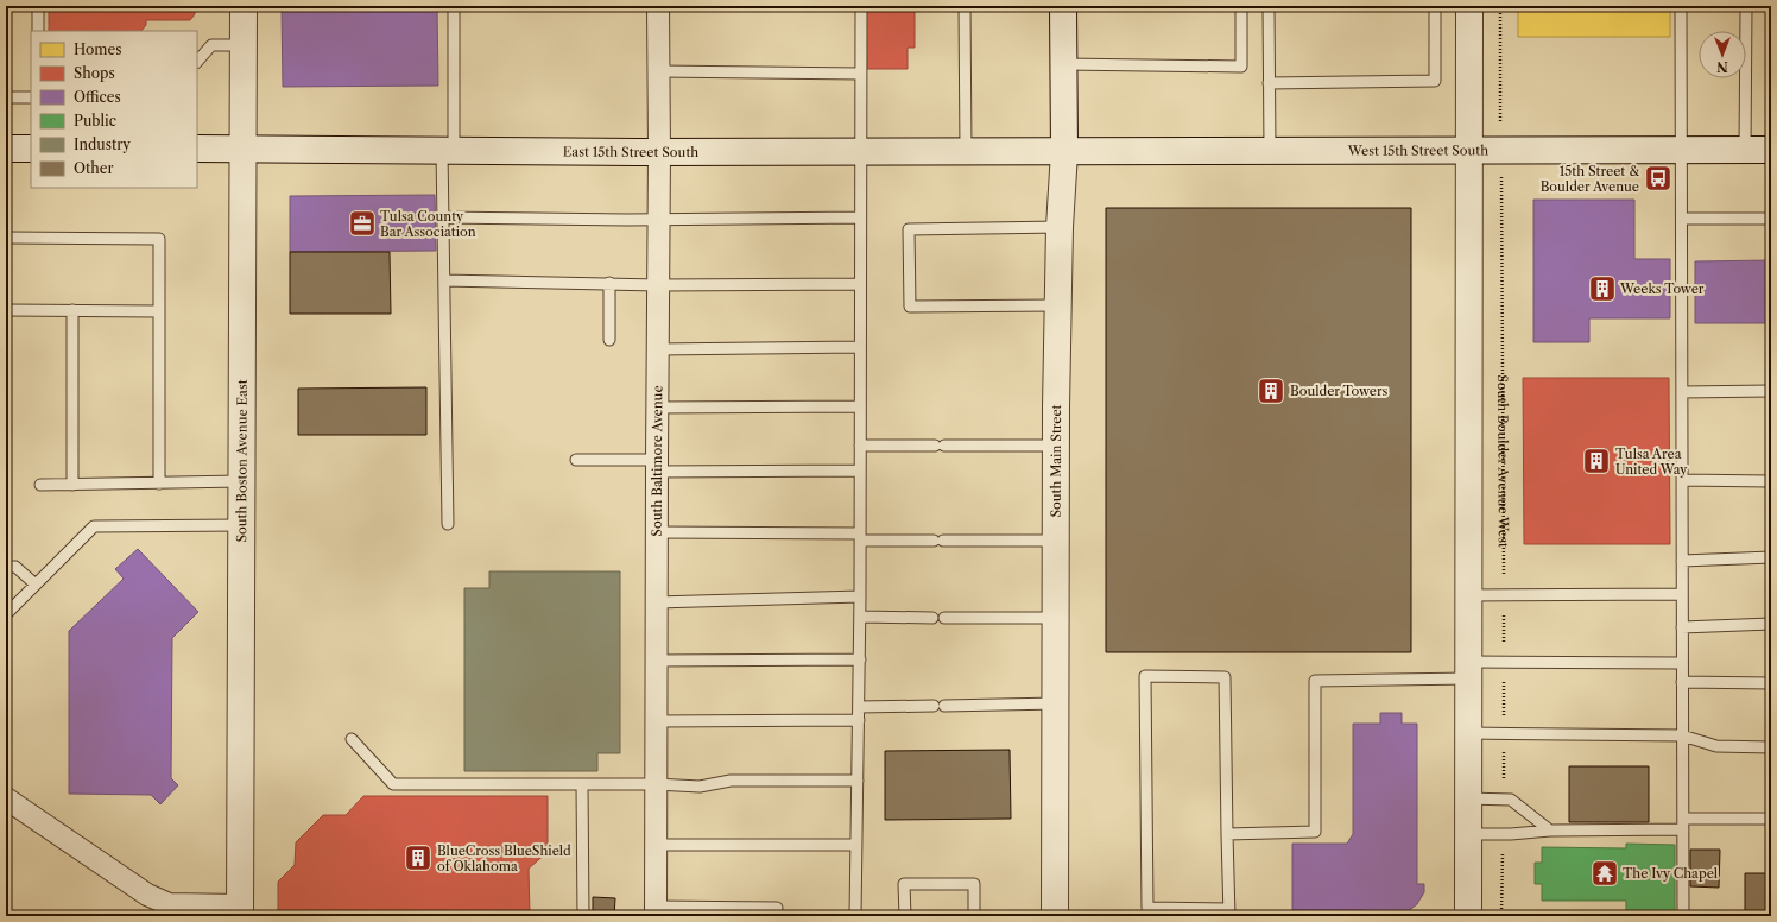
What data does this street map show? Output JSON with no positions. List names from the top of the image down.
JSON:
{
  "streets": {
    "street": [
      "East 15th Street South",
      "West 15th Street South",
      "South Boston Avenue East",
      "South Baltimore Avenue",
      "South Main Street"
    ],
    "path": ["South Boulder Avenue West"]
  },
  "crossings": [
    ["East 15th Street South", "West 15th Street South"],
    ["East 15th Street South", "South Boston Avenue East"],
    ["East 15th Street South", "South Baltimore Avenue"],
    ["East 15th Street South", "South Main Street"],
    ["West 15th Street South", "South Main Street"],
    ["West 15th Street South", "South Boulder Avenue West"]
  ],
  "places": {
    "bus stop": ["15th Street & Boulder Avenue"],
    "office": ["Tulsa County Bar Association"],
    "building": [
      "Weeks Tower",
      "Boulder Towers",
      "Tulsa Area United Way",
      "BlueCross BlueShield of Oklahoma"
    ],
    "temple": ["The Ivy Chapel"]
  },
  "legend": [
    "Homes",
    "Shops",
    "Offices",
    "Public",
    "Industry",
    "Other"
  ],
  "north": "bottom"
}
